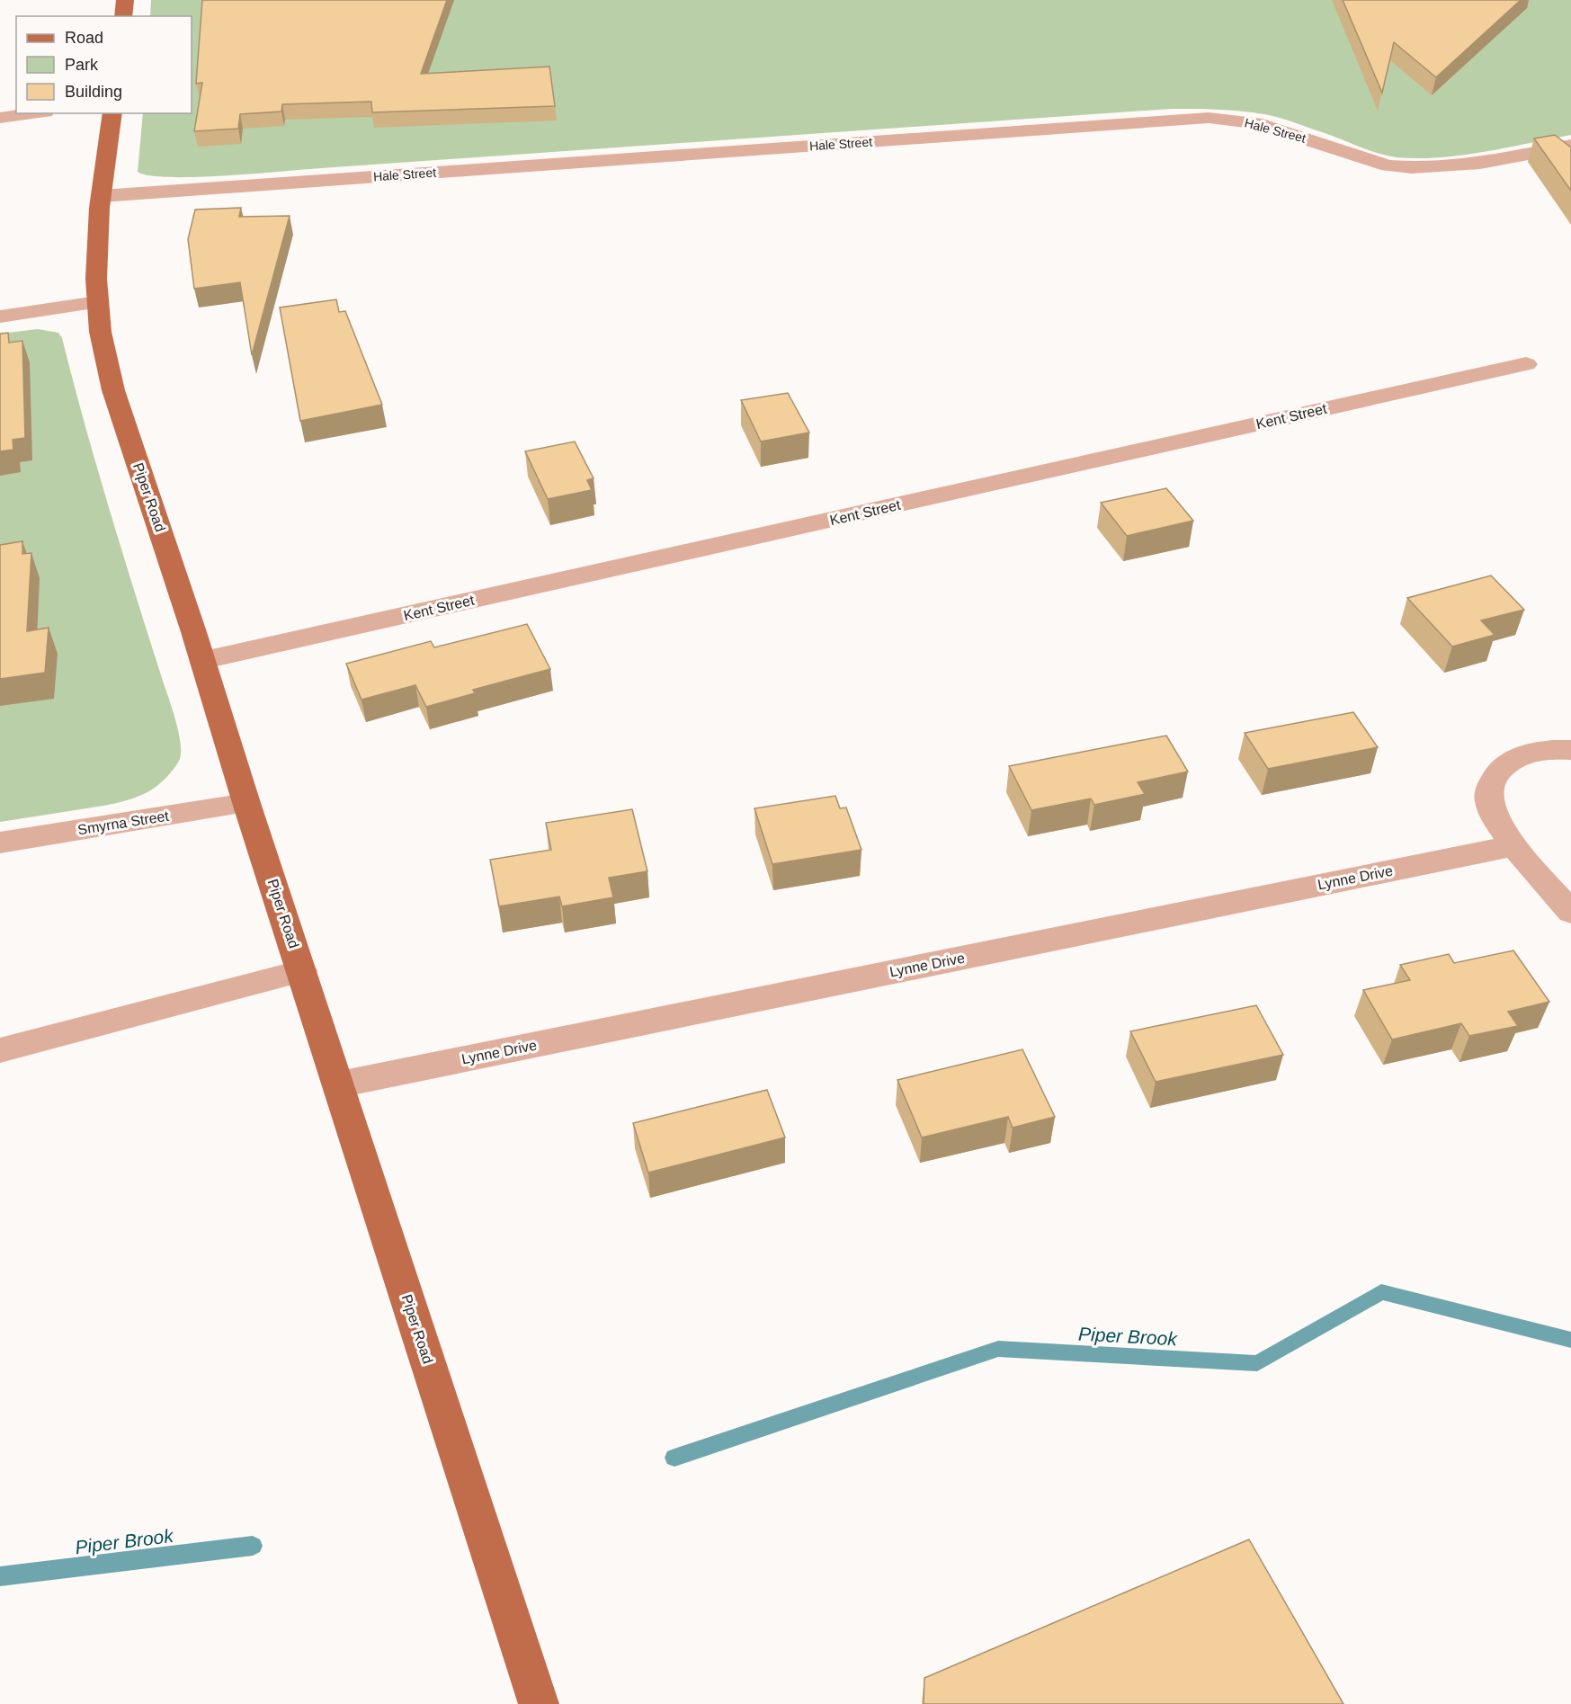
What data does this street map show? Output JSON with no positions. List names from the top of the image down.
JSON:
{
  "streets": {
    "main road": ["Piper Road"],
    "street": [
      "Hale Street",
      "Kent Street",
      "Smyrna Street",
      "Lynne Drive"
    ]
  },
  "crossings": [
    ["Hale Street", "Piper Road"],
    ["Kent Street", "Piper Road"],
    ["Piper Road", "Smyrna Street"],
    ["Piper Road", "Lynne Drive"]
  ],
  "water": ["Piper Brook"],
  "legend": ["Road", "Park", "Building"]
}
